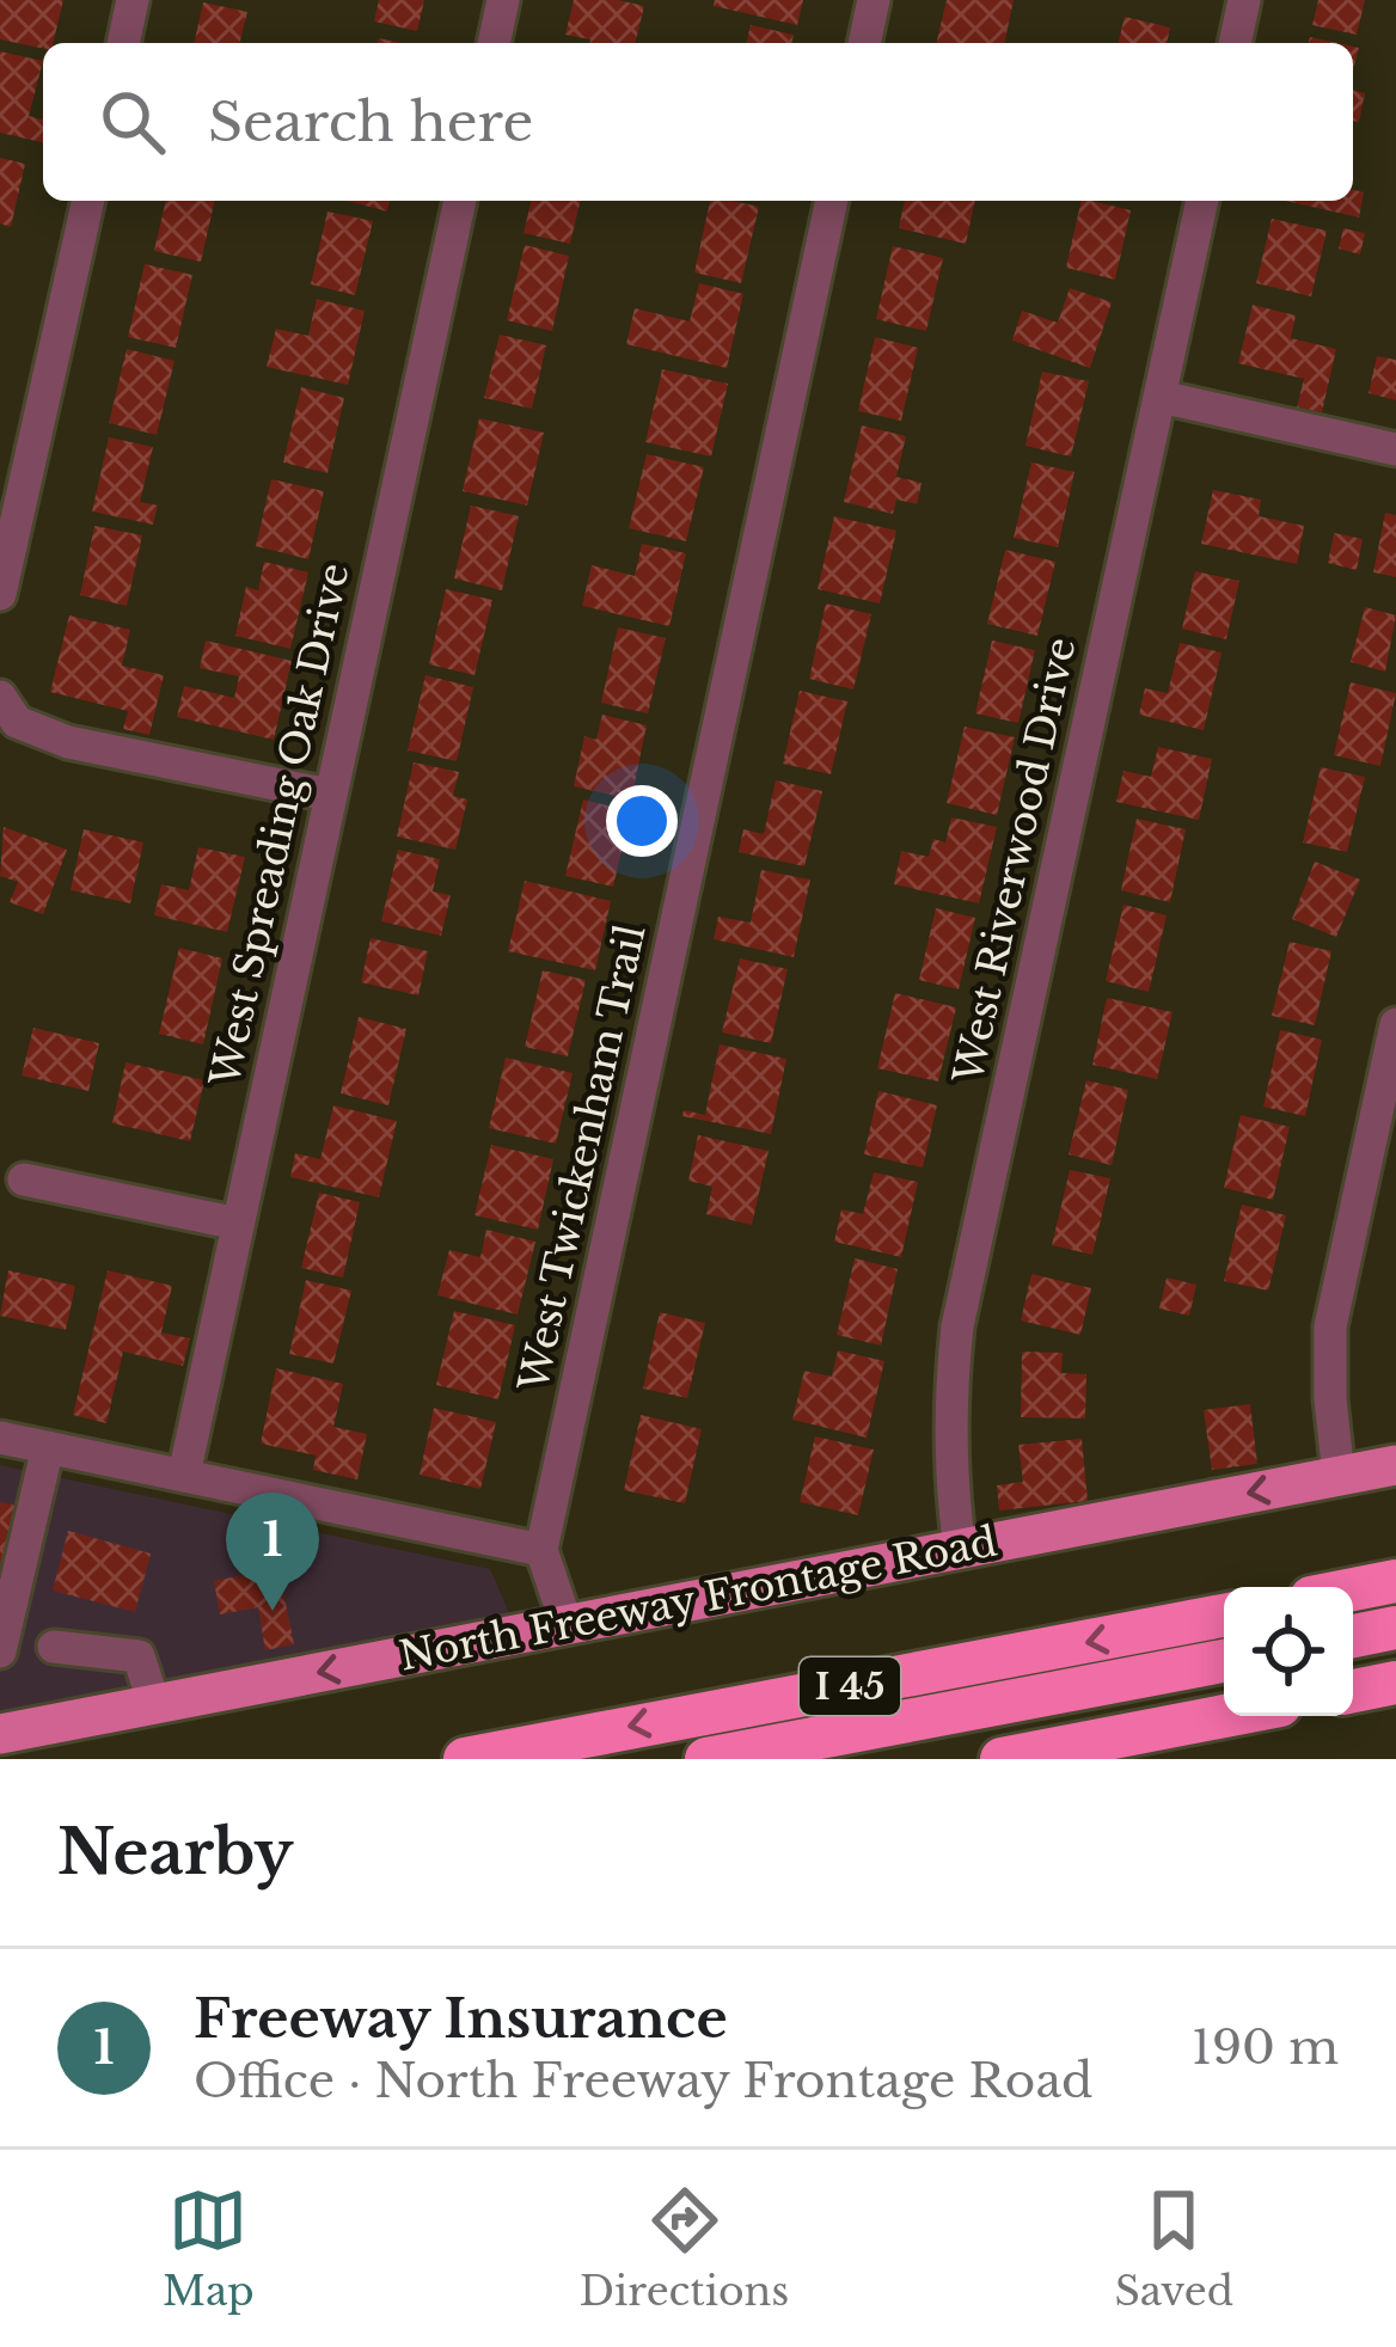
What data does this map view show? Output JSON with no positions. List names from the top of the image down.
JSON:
{
  "streets": {
    "highway": ["I 45"],
    "main road": ["North Freeway Frontage Road"],
    "street": ["West Spreading Oak Drive", "West Riverwood Drive", "West Twickenham Trail"]
  },
  "crossings": [
    ["West Riverwood Drive", "North Freeway Frontage Road"]
  ],
  "one_way": ["North Freeway Frontage Road"],
  "page": {
    "search": "Search here",
    "pins": "1",
    "heading": "Nearby",
    "list": [
      {
        "mark": "1",
        "name": "Freeway Insurance",
        "note": "Office · North Freeway Frontage Road",
        "value": "190 m"
      }
    ],
    "nav": ["Map", "Directions", "Saved"]
  }
}
